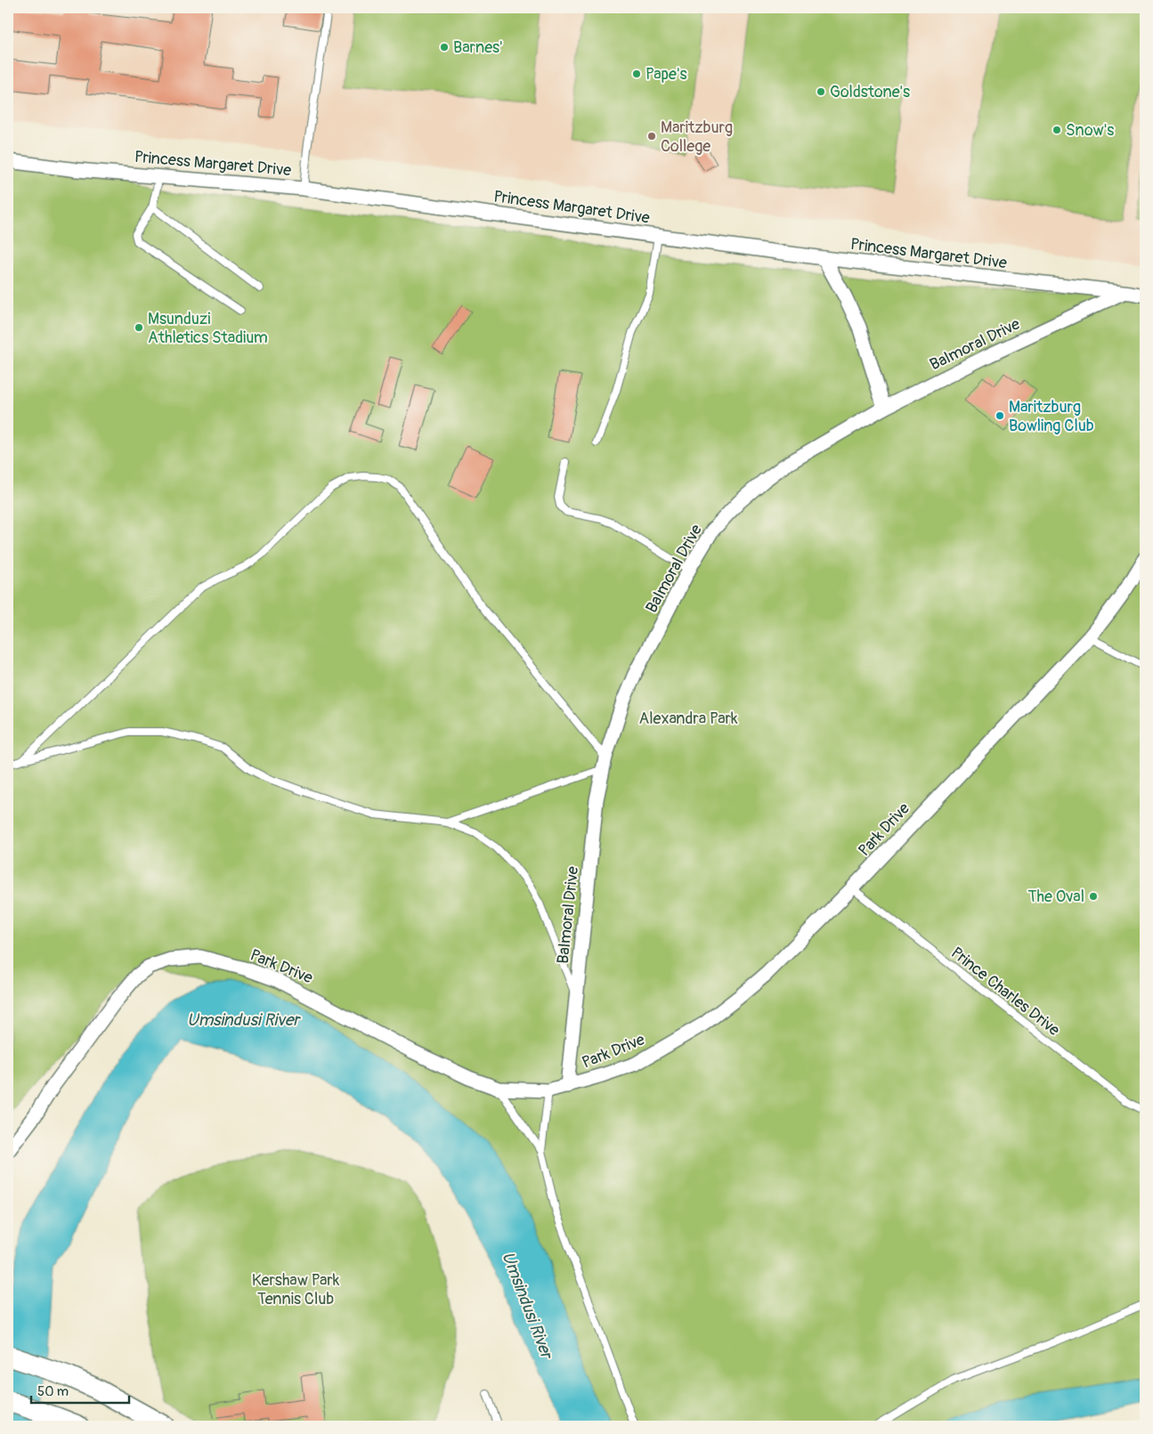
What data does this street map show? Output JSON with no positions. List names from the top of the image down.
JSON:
{
  "streets": {
    "street": ["Princess Margaret Drive", "Balmoral Drive", "Park Drive"],
    "lane": ["Prince Charles Drive"]
  },
  "crossings": [
    ["Princess Margaret Drive", "Balmoral Drive"],
    ["Balmoral Drive", "Park Drive"],
    ["Park Drive", "Prince Charles Drive"]
  ],
  "water": ["Umsindusi River"],
  "parks": ["Alexandra Park", "Kershaw Park Tennis Club"],
  "places": [
    "Barnes'",
    "Pape's",
    "Goldstone's",
    "Snow's",
    "Maritzburg College",
    "Msunduzi Athletics Stadium",
    "Maritzburg Bowling Club",
    "The Oval"
  ],
  "scale_bar": "50 m"
}
